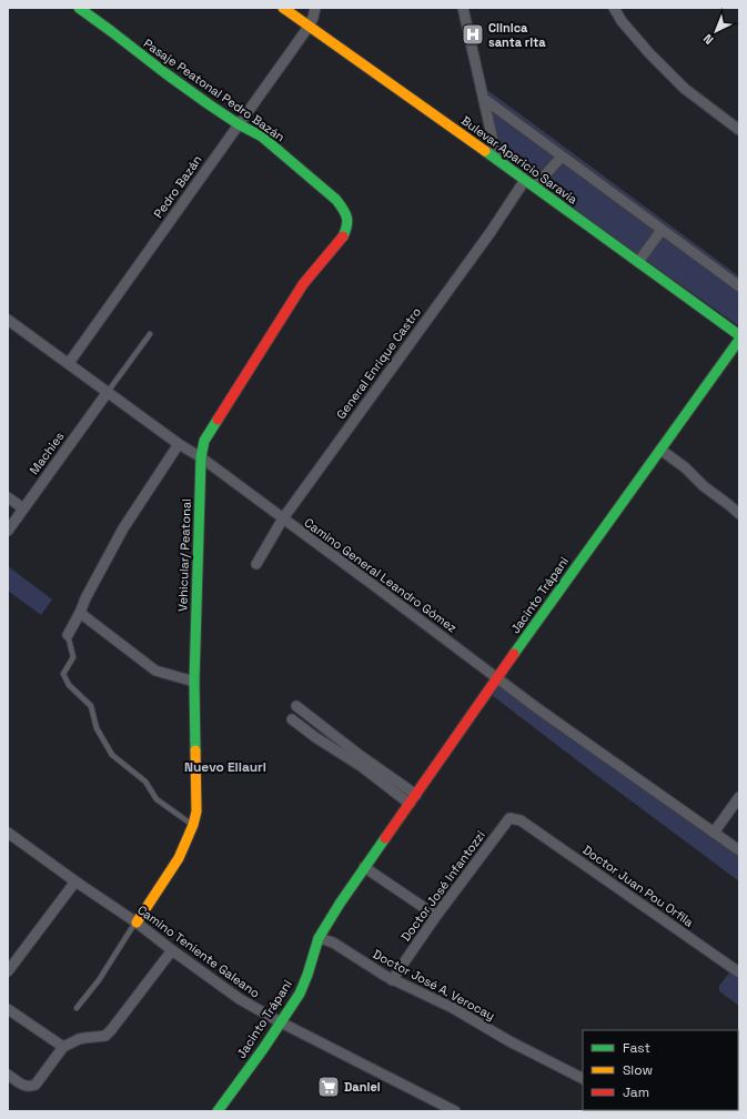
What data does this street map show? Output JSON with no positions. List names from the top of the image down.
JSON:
{
  "streets": {
    "street": [
      "Pasaje Peatonal Pedro Bazán",
      "Bulevar Aparicio Saravia",
      "Pedro Bazán",
      "General Enrique Castro",
      "Machies",
      "Vehicular/ Peatonal",
      "Camino General Leandro Gómez",
      "Jacinto Trápani",
      "Doctor José Infantozzi",
      "Doctor Juan Pou Orfila",
      "Camino Teniente Galeano",
      "Doctor José A. Verocay"
    ]
  },
  "crossings": [
    ["Pasaje Peatonal Pedro Bazán", "Pedro Bazán"],
    ["Pasaje Peatonal Pedro Bazán", "Vehicular/ Peatonal"],
    ["Bulevar Aparicio Saravia", "Pedro Bazán"],
    ["Bulevar Aparicio Saravia", "General Enrique Castro"],
    ["Pedro Bazán", "Camino General Leandro Gómez"],
    ["General Enrique Castro", "Camino General Leandro Gómez"],
    ["Machies", "Camino General Leandro Gómez"],
    ["Vehicular/ Peatonal", "Camino General Leandro Gómez"],
    ["Vehicular/ Peatonal", "Camino Teniente Galeano"],
    ["Camino General Leandro Gómez", "Jacinto Trápani"],
    ["Jacinto Trápani", "Camino Teniente Galeano"],
    ["Jacinto Trápani", "Doctor José A. Verocay"],
    ["Doctor José Infantozzi", "Doctor Juan Pou Orfila"],
    ["Doctor José Infantozzi", "Doctor José A. Verocay"]
  ],
  "districts": ["Nuevo Ellauri"],
  "places": {
    "hospital": ["Clinica santa rita"],
    "supermarket": ["Daniel"]
  },
  "legend": ["Fast", "Slow", "Jam"],
  "north": "bottom left"
}
